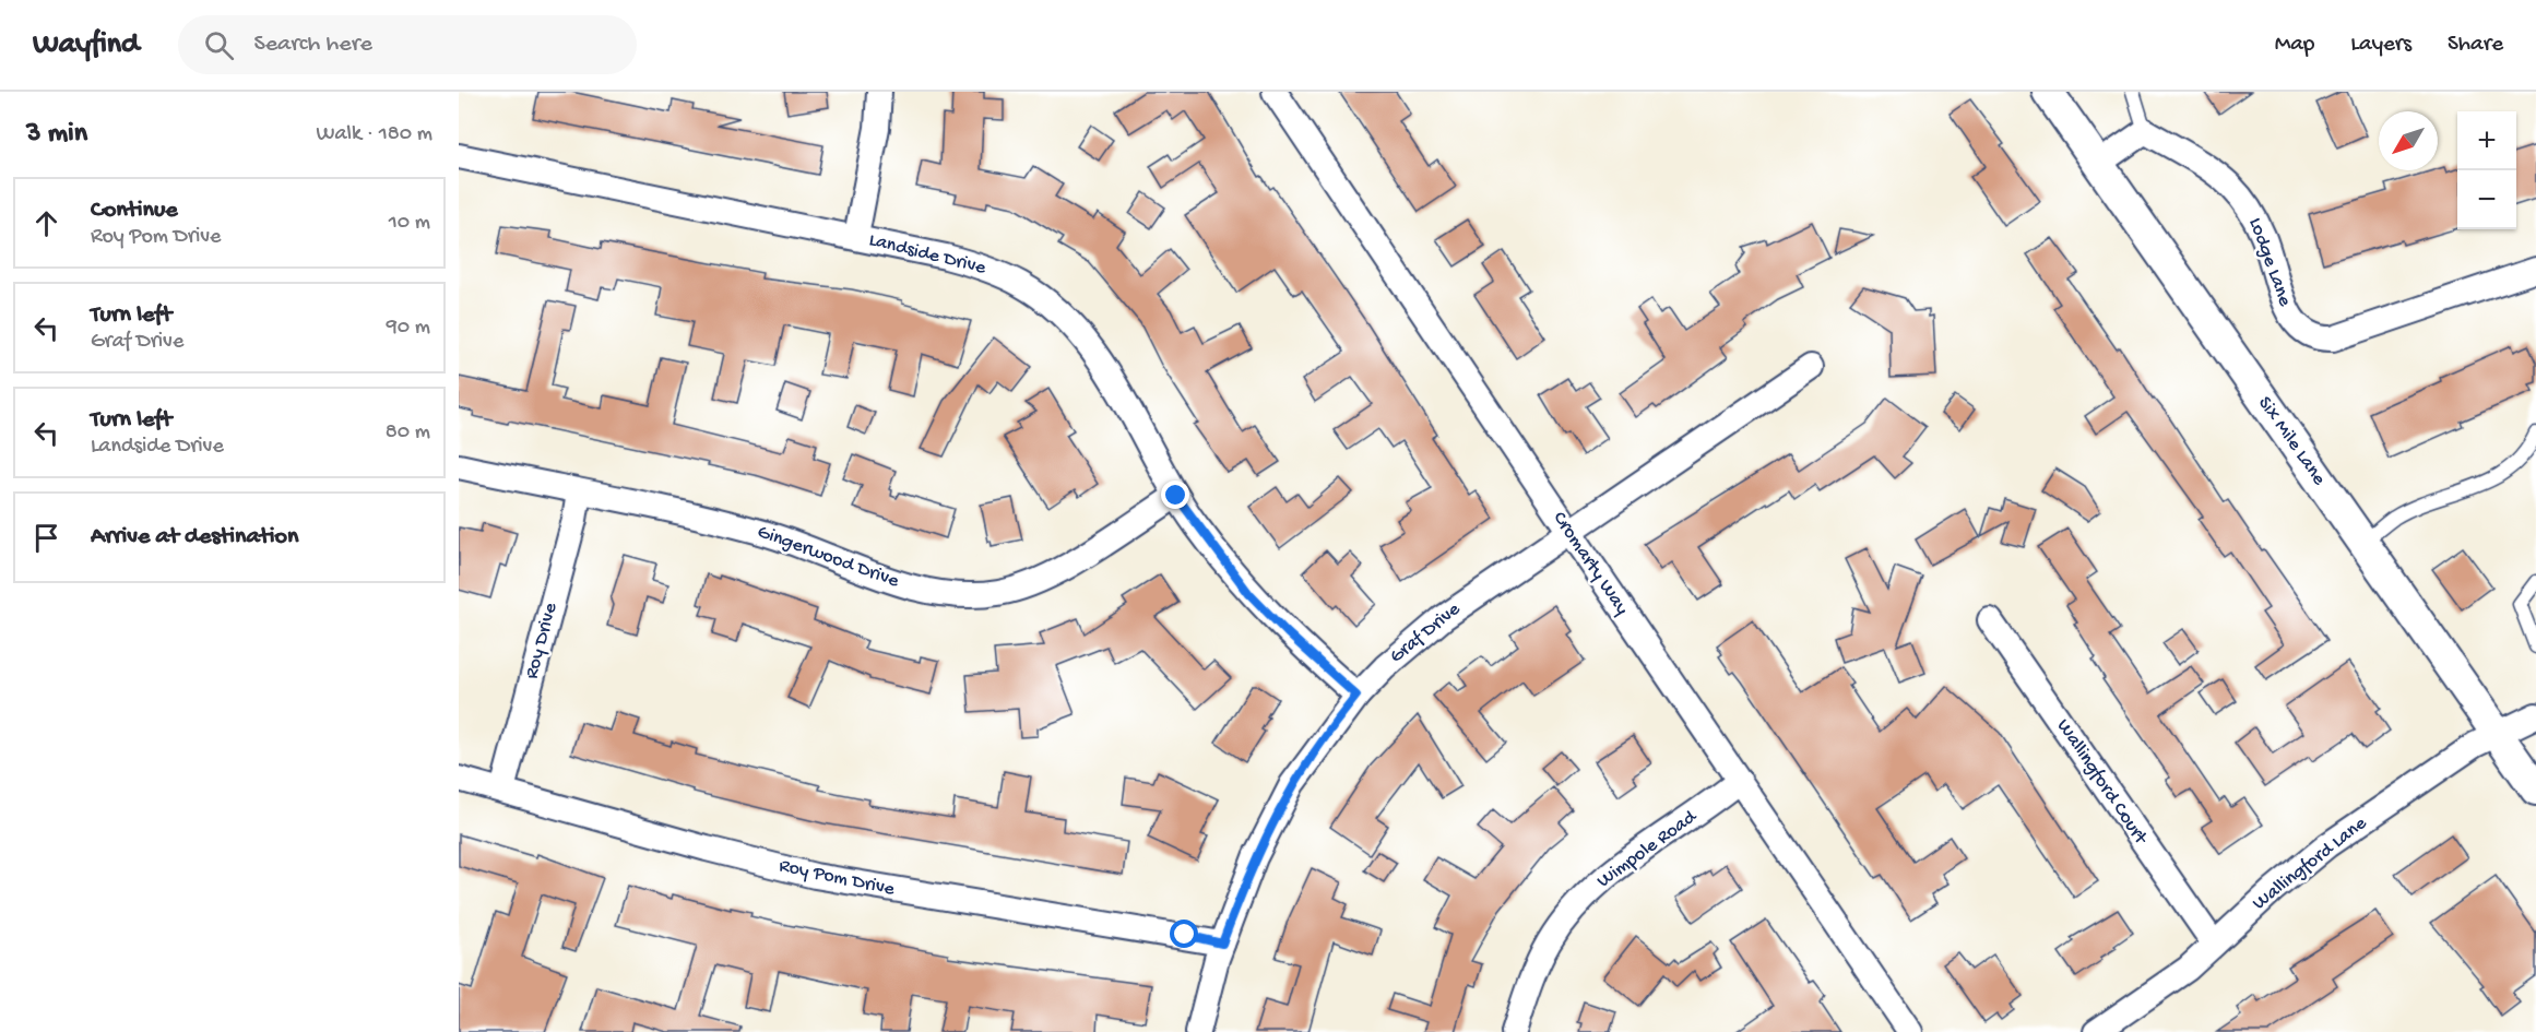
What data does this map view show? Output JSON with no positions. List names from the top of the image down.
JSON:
{
  "streets": {
    "street": [
      "Landside Drive",
      "Lodge Lane",
      "Six Mile Lane",
      "Gingerwood Drive",
      "Cromarty Way",
      "Graf Drive",
      "Roy Drive",
      "Wallingford Court",
      "Wimpole Road",
      "Wallingford Lane",
      "Roy Pom Drive"
    ]
  },
  "crossings": [
    ["Landside Drive", "Gingerwood Drive"],
    ["Landside Drive", "Graf Drive"],
    ["Six Mile Lane", "Wallingford Lane"],
    ["Gingerwood Drive", "Roy Drive"],
    ["Cromarty Way", "Graf Drive"],
    ["Cromarty Way", "Wimpole Road"],
    ["Graf Drive", "Roy Pom Drive"],
    ["Roy Drive", "Roy Pom Drive"],
    ["Wallingford Court", "Wallingford Lane"]
  ],
  "north": "bottom left",
  "page": {
    "header": "Wayfind",
    "search": "Search here",
    "nav": ["Map", "Layers", "Share"],
    "heading": ["3 min", "Walk · 180 m"],
    "map_buttons": ["+", "−"],
    "list": [
      ["Continue", "Roy Pom Drive", "10 m"],
      ["Turn left", "Graf Drive", "90 m"],
      ["Turn left", "Landside Drive", "80 m"],
      "Arrive at destination"
    ]
  }
}
